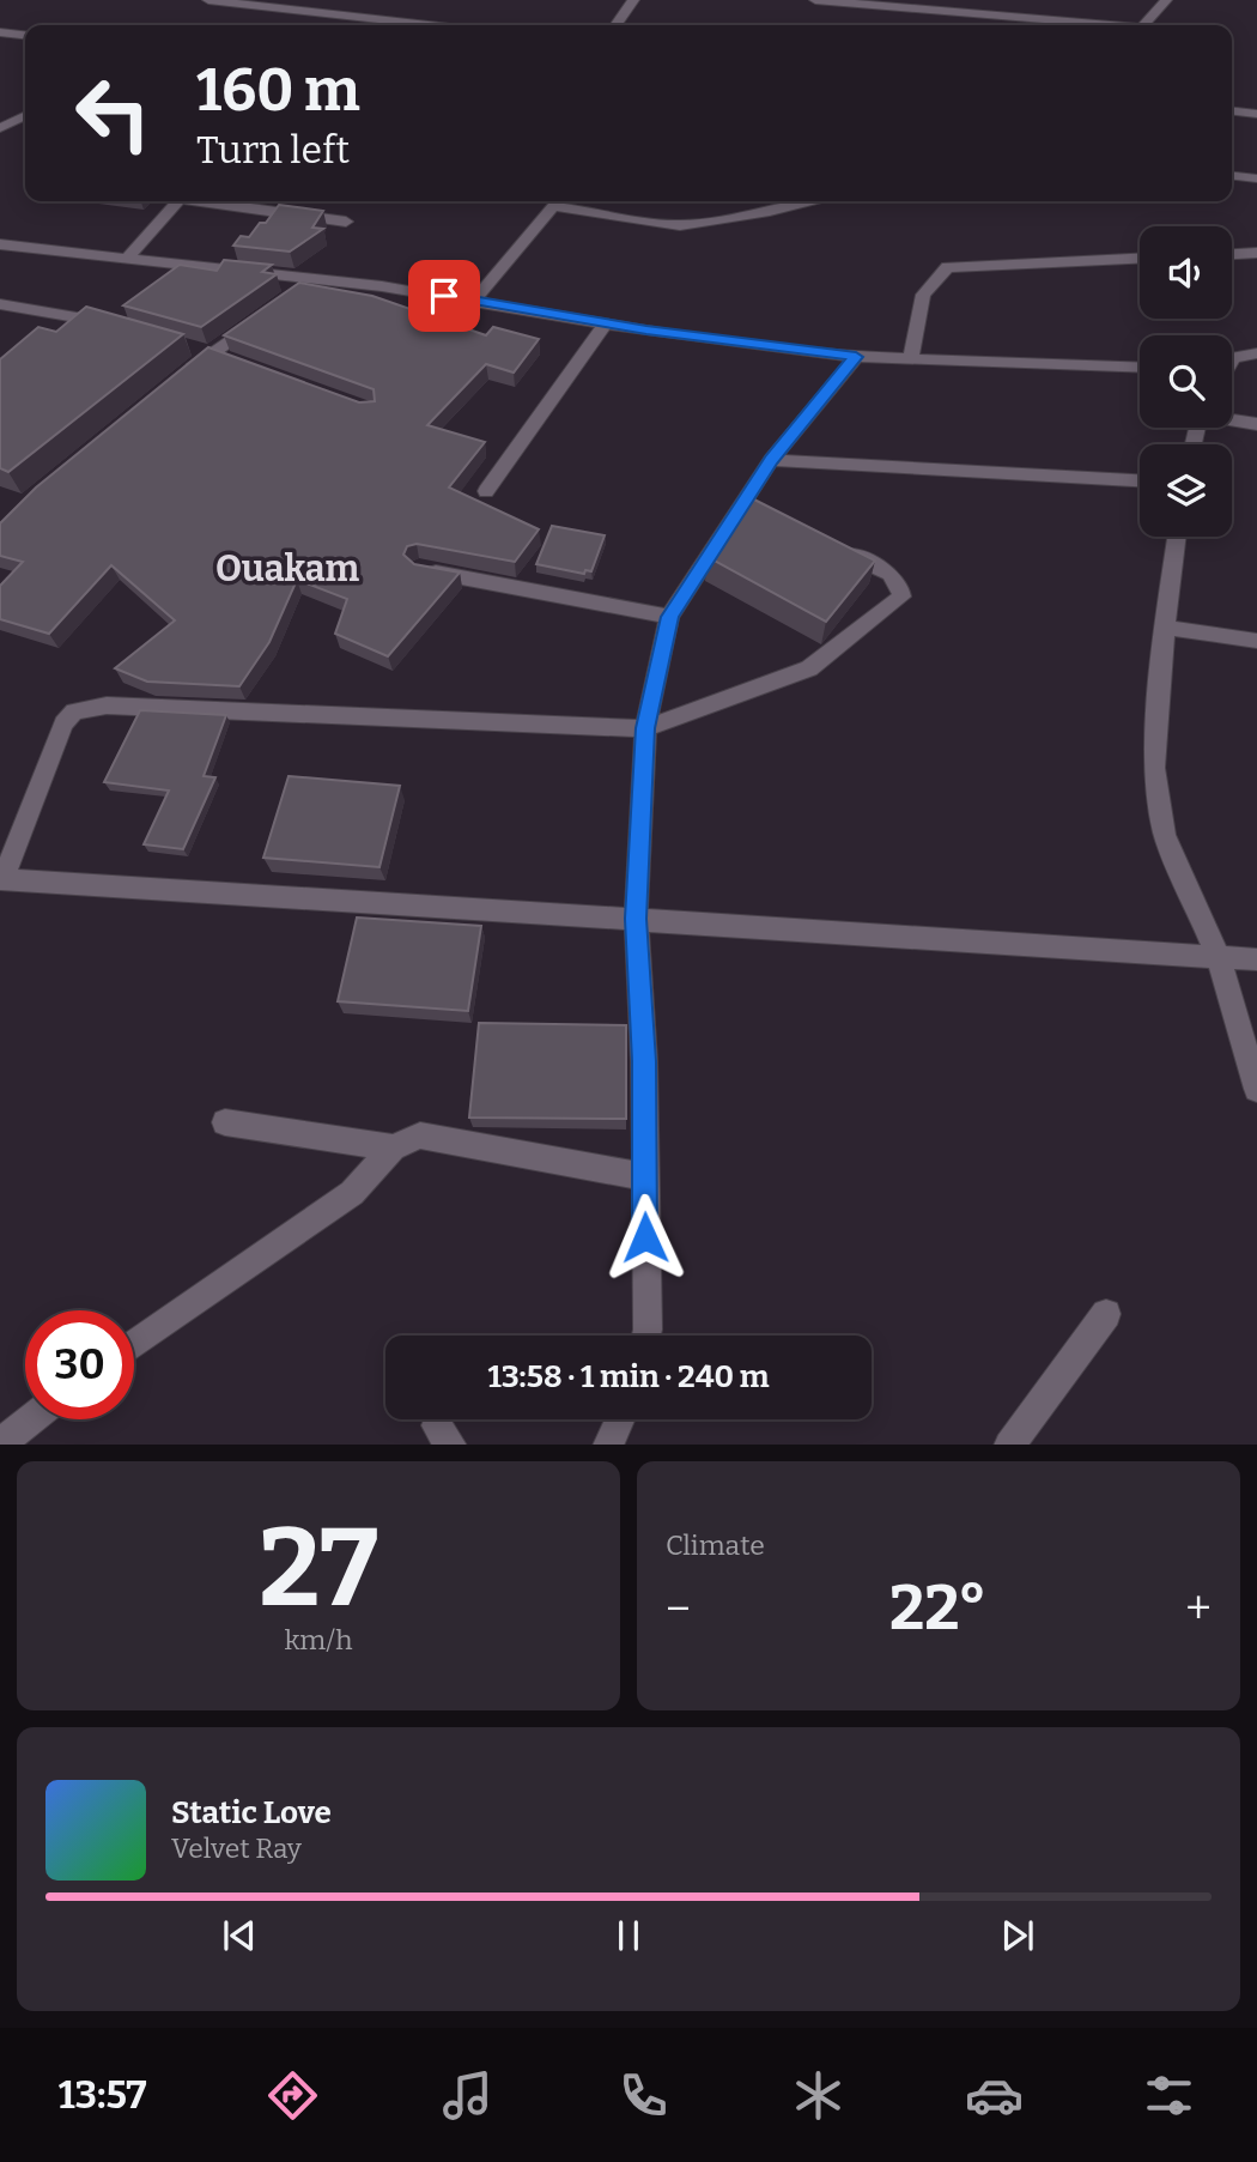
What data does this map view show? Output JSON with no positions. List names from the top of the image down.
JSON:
{
  "districts": ["Ouakam"],
  "page": {
    "turn": ["160 m", "Turn left"],
    "limit": "30",
    "trip": "13:58 · 1 min · 240 m",
    "tile": [
      ["27", "km/h"],
      "Climate"
    ],
    "heat": ["−", "22°", "+"],
    "song": ["Static Love", "Velvet Ray"],
    "tabs": "13:57"
  }
}
